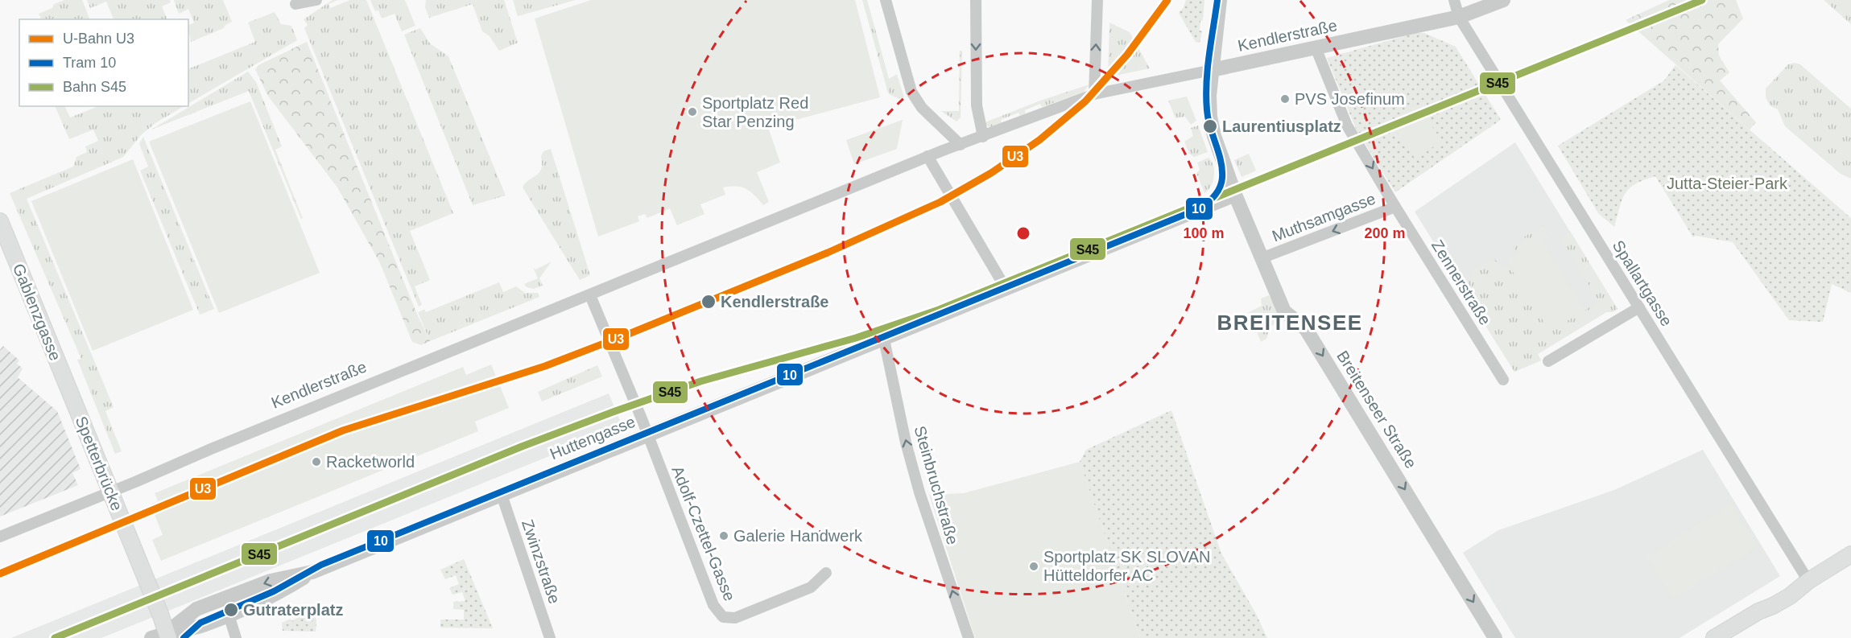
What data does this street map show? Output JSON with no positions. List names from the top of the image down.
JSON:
{
  "streets": {
    "main road": ["Gablenzgasse", "Spetterbrücke"],
    "street": [
      "Kendlerstraße",
      "Muthsamgasse",
      "Zennerstraße",
      "Spallartgasse",
      "Breitenseer Straße",
      "Huttengasse",
      "Steinbruchstraße",
      "Adolf-Czettel-Gasse",
      "Zwinzstraße"
    ]
  },
  "crossings": [
    ["Kendlerstraße", "Zennerstraße"],
    ["Kendlerstraße", "Spallartgasse"],
    ["Kendlerstraße", "Breitenseer Straße"],
    ["Kendlerstraße", "Adolf-Czettel-Gasse"],
    ["Muthsamgasse", "Zennerstraße"],
    ["Muthsamgasse", "Breitenseer Straße"],
    ["Gablenzgasse", "Spetterbrücke"],
    ["Breitenseer Straße", "Huttengasse"],
    ["Huttengasse", "Spetterbrücke"],
    ["Huttengasse", "Steinbruchstraße"],
    ["Huttengasse", "Adolf-Czettel-Gasse"],
    ["Huttengasse", "Zwinzstraße"]
  ],
  "one_way": [
    "Muthsamgasse",
    "Zennerstraße",
    "Breitenseer Straße",
    "Steinbruchstraße"
  ],
  "districts": ["BREITENSEE"],
  "parks": ["Jutta-Steier-Park"],
  "places": [
    "PVS Josefinum",
    "Sportplatz Red Star Penzing",
    "Laurentiusplatz",
    "Kendlerstraße",
    "Racketworld",
    "Galerie Handwerk",
    "Sportplatz SK SLOVAN Hütteldorfer AC",
    "Gutraterplatz"
  ],
  "lines": ["metro line U3", "tram line 10", "rail line S45"],
  "legend": ["U-Bahn U3", "Tram 10", "Bahn S45"],
  "rings": ["100 m", "200 m"]
}
